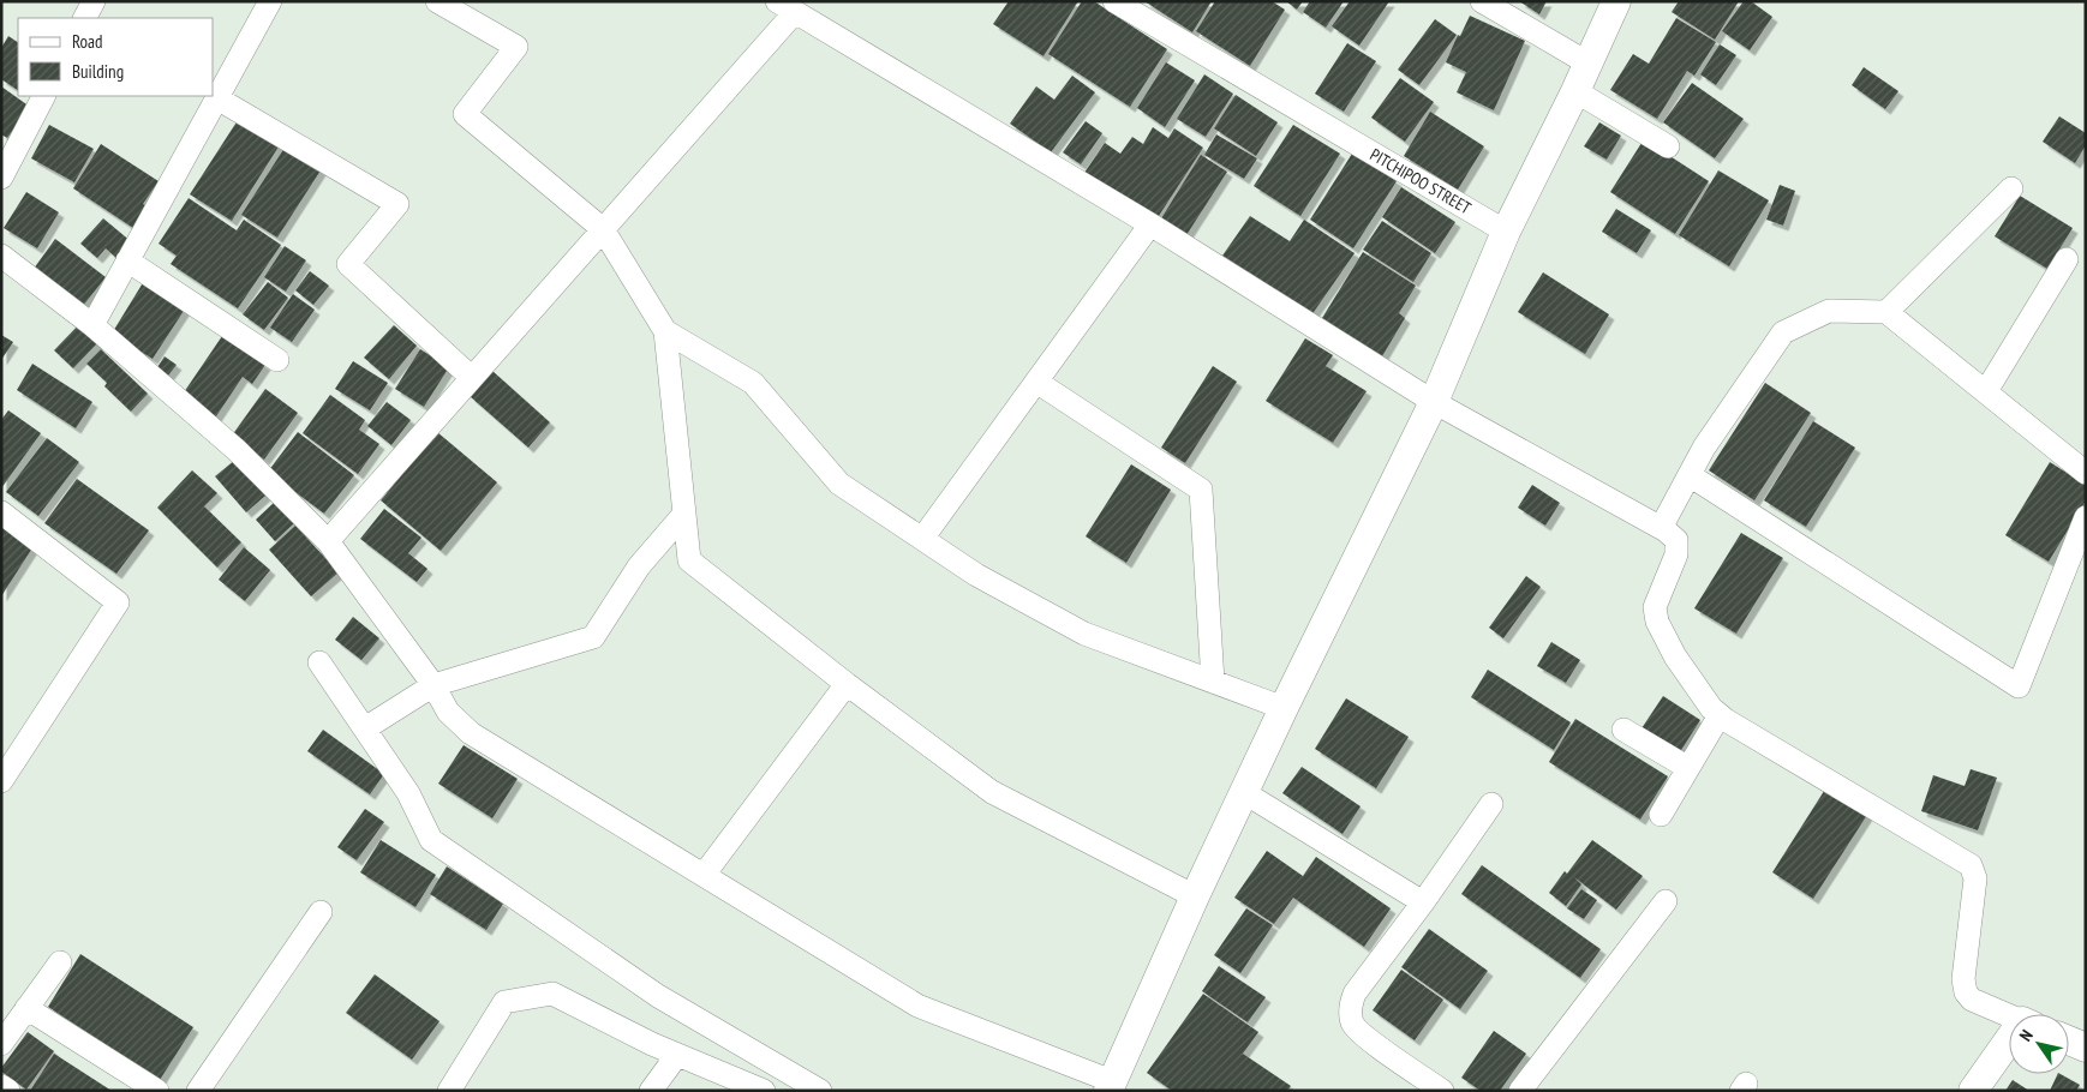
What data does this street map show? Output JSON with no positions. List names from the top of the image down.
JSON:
{
  "streets": {
    "street": ["PITCHIPOO STREET"]
  },
  "legend": ["Road", "Building"],
  "north": "top left"
}
